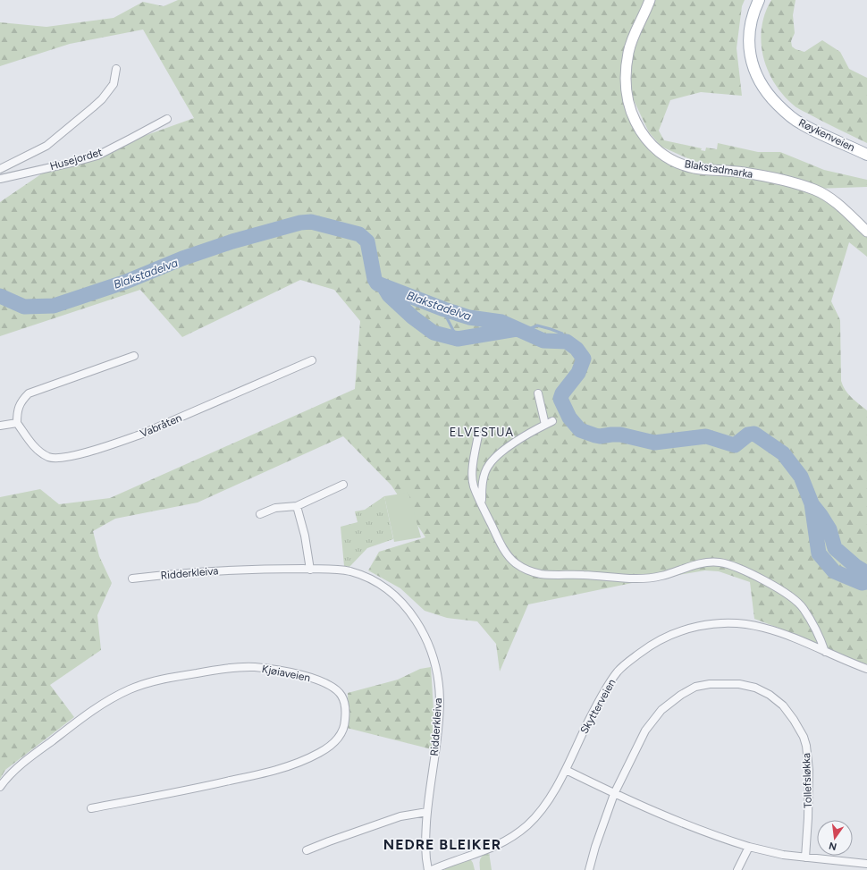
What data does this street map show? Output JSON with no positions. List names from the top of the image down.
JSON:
{
  "streets": {
    "main road": ["Røykenveien", "Blakstadmarka"],
    "street": [
      "Husejordet",
      "Vabråten",
      "Ridderkleiva",
      "Kjøiaveien",
      "Skytterveien",
      "Tollefsløkka"
    ]
  },
  "districts": ["ELVESTUA", "NEDRE BLEIKER"],
  "water": ["Blakstadelva"],
  "north": "bottom"
}
